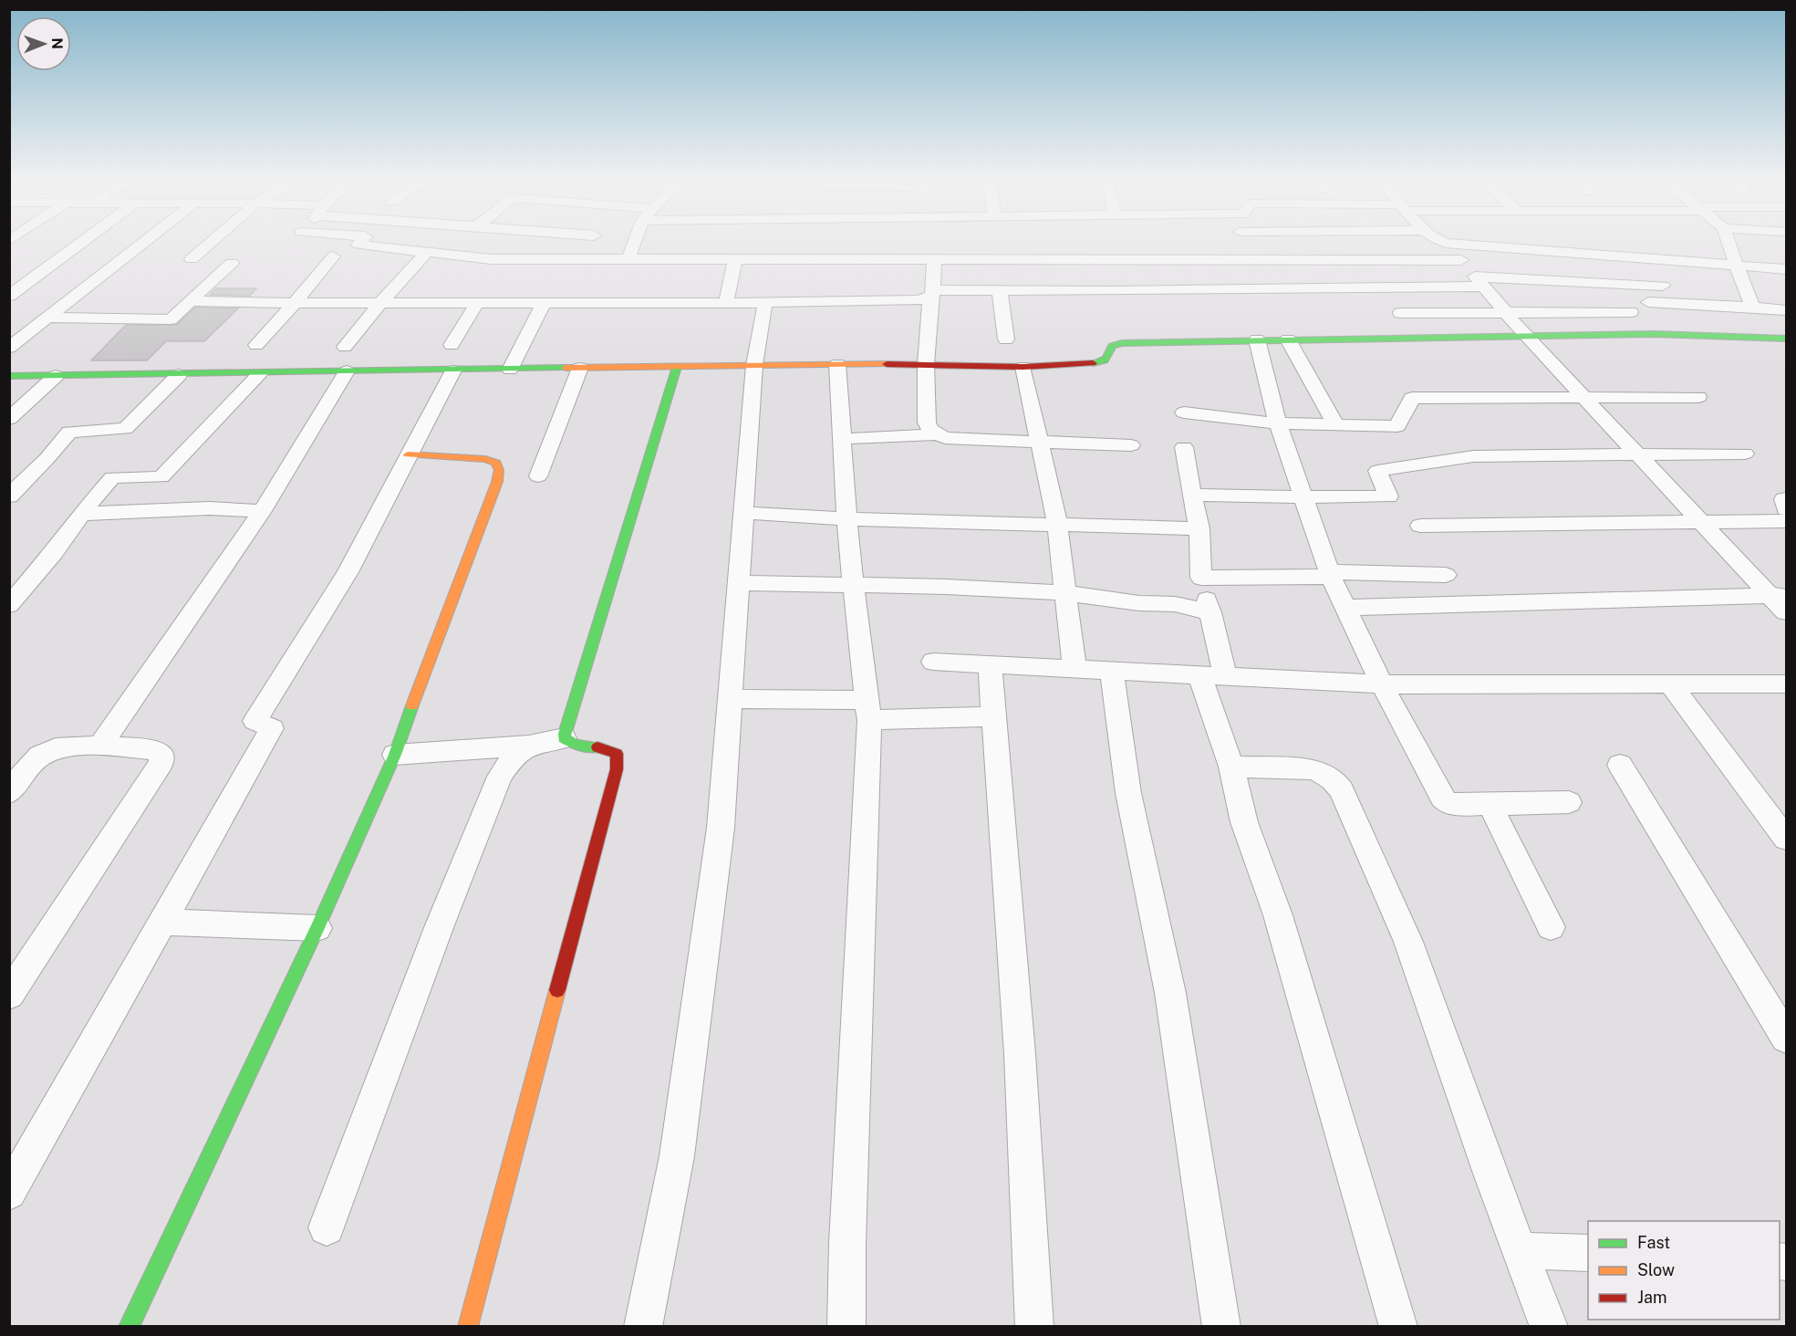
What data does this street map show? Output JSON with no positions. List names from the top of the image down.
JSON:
{
  "legend": ["Fast", "Slow", "Jam"],
  "north": "right"
}
